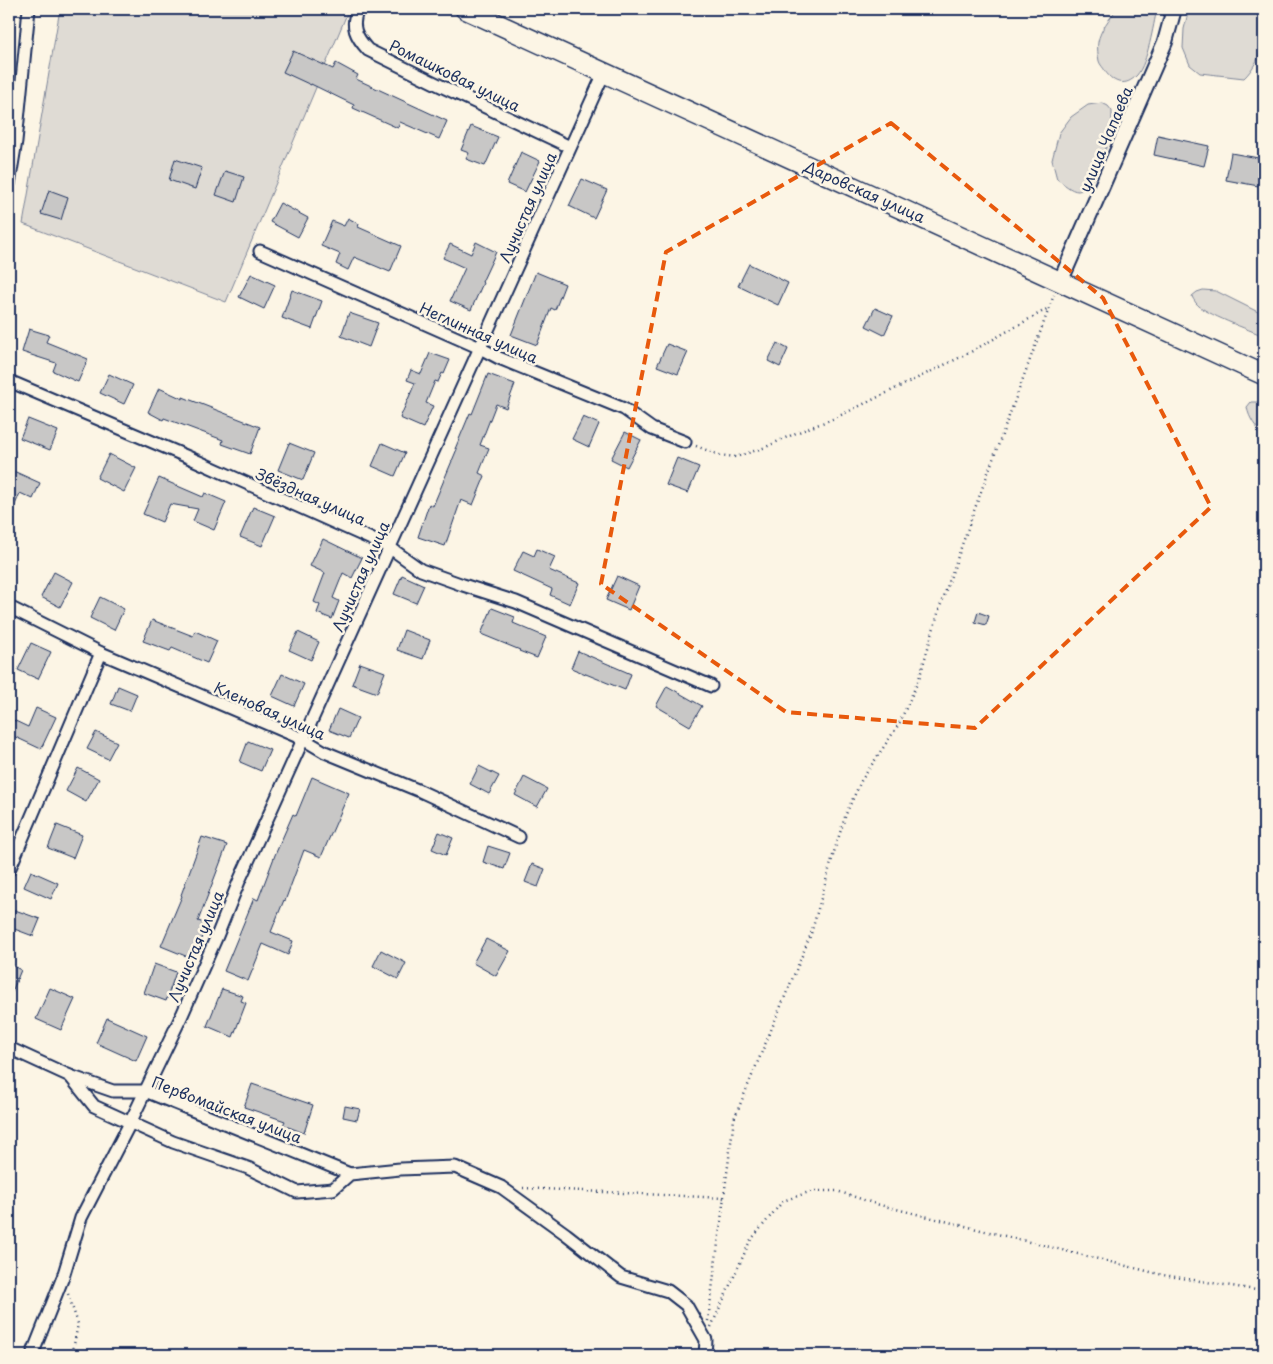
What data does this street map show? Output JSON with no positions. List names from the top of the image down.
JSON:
{
  "streets": {
    "highway": ["Даровская улица"],
    "street": [
      "Ромашковая улица",
      "улица Чапаева",
      "Лучистая улица",
      "Неглинная улица",
      "Звёздная улица",
      "Кленовая улица",
      "Первомайская улица"
    ]
  },
  "crossings": [
    ["Ромашковая улица", "Лучистая улица"],
    ["улица Чапаева", "Даровская улица"],
    ["Даровская улица", "Лучистая улица"],
    ["Лучистая улица", "Неглинная улица"],
    ["Лучистая улица", "Звёздная улица"],
    ["Лучистая улица", "Кленовая улица"],
    ["Лучистая улица", "Первомайская улица"]
  ]
}
